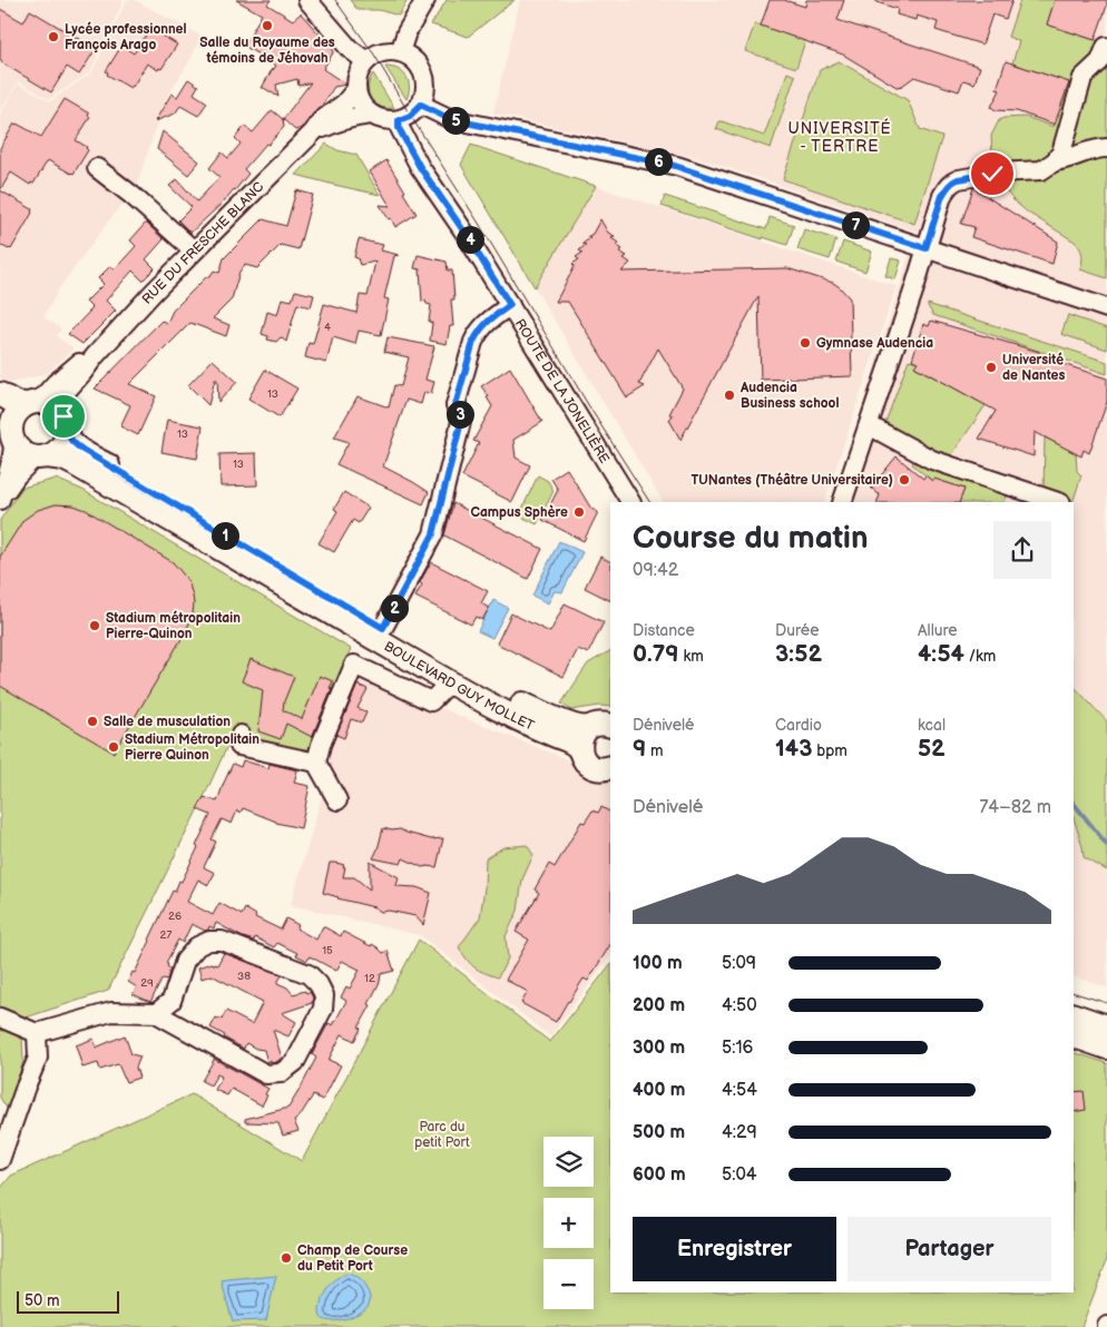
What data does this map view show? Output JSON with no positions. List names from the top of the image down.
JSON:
{
  "streets": {
    "main road": ["BOULEVARD GUY MOLLET"],
    "street": ["RUE DU FRESCHE BLANC", "ROUTE DE LA JONELIÈRE"]
  },
  "crossings": [
    ["RUE DU FRESCHE BLANC", "ROUTE DE LA JONELIÈRE"],
    ["RUE DU FRESCHE BLANC", "BOULEVARD GUY MOLLET"]
  ],
  "districts": ["UNIVERSITÉ - TERTRE"],
  "parks": ["Parc du petit Port"],
  "places": [
    "Salle du Royaume des témoins de Jéhovah",
    "Lycée professionnel François Arago",
    "Gymnase Audencia",
    "Université de Nantes",
    "Audencia Business school",
    "TUNantes (Théâtre Universitaire)",
    "Campus Sphère",
    "Stadium métropolitain Pierre-Quinon",
    "Salle de musculation",
    "Stadium Métropolitain Pierre Quinon",
    "Champ de Course du Petit Port"
  ],
  "house_numbers": [
    "4",
    "13",
    "13",
    "13",
    "26",
    "27",
    "15",
    "38",
    "12",
    "29"
  ],
  "scale_bar": "50 m",
  "page": {
    "pins": [
      "5",
      "6",
      "7",
      "4",
      "3",
      "1",
      "2"
    ],
    "heading": ["Course du matin", "09:42"],
    "stats": [
      ["Distance", "0.79 km"],
      ["Durée", "3:52"],
      ["Allure", "4:54 /km"],
      ["Dénivelé", "9 m"],
      ["Cardio", "143 bpm"],
      ["kcal", "52"]
    ],
    "chart": ["Dénivelé", "74–82 m"],
    "list": [
      {
        "name": "100 m",
        "note": "5:09"
      },
      {
        "name": "200 m",
        "note": "4:50"
      },
      {
        "name": "300 m",
        "note": "5:16"
      },
      {
        "name": "400 m",
        "note": "4:54"
      },
      {
        "name": "500 m",
        "note": "4:29"
      },
      {
        "name": "600 m",
        "note": "5:04"
      }
    ],
    "map_buttons": ["+", "−"],
    "buttons": ["Enregistrer", "Partager"],
    "scale": "50 m"
  }
}
